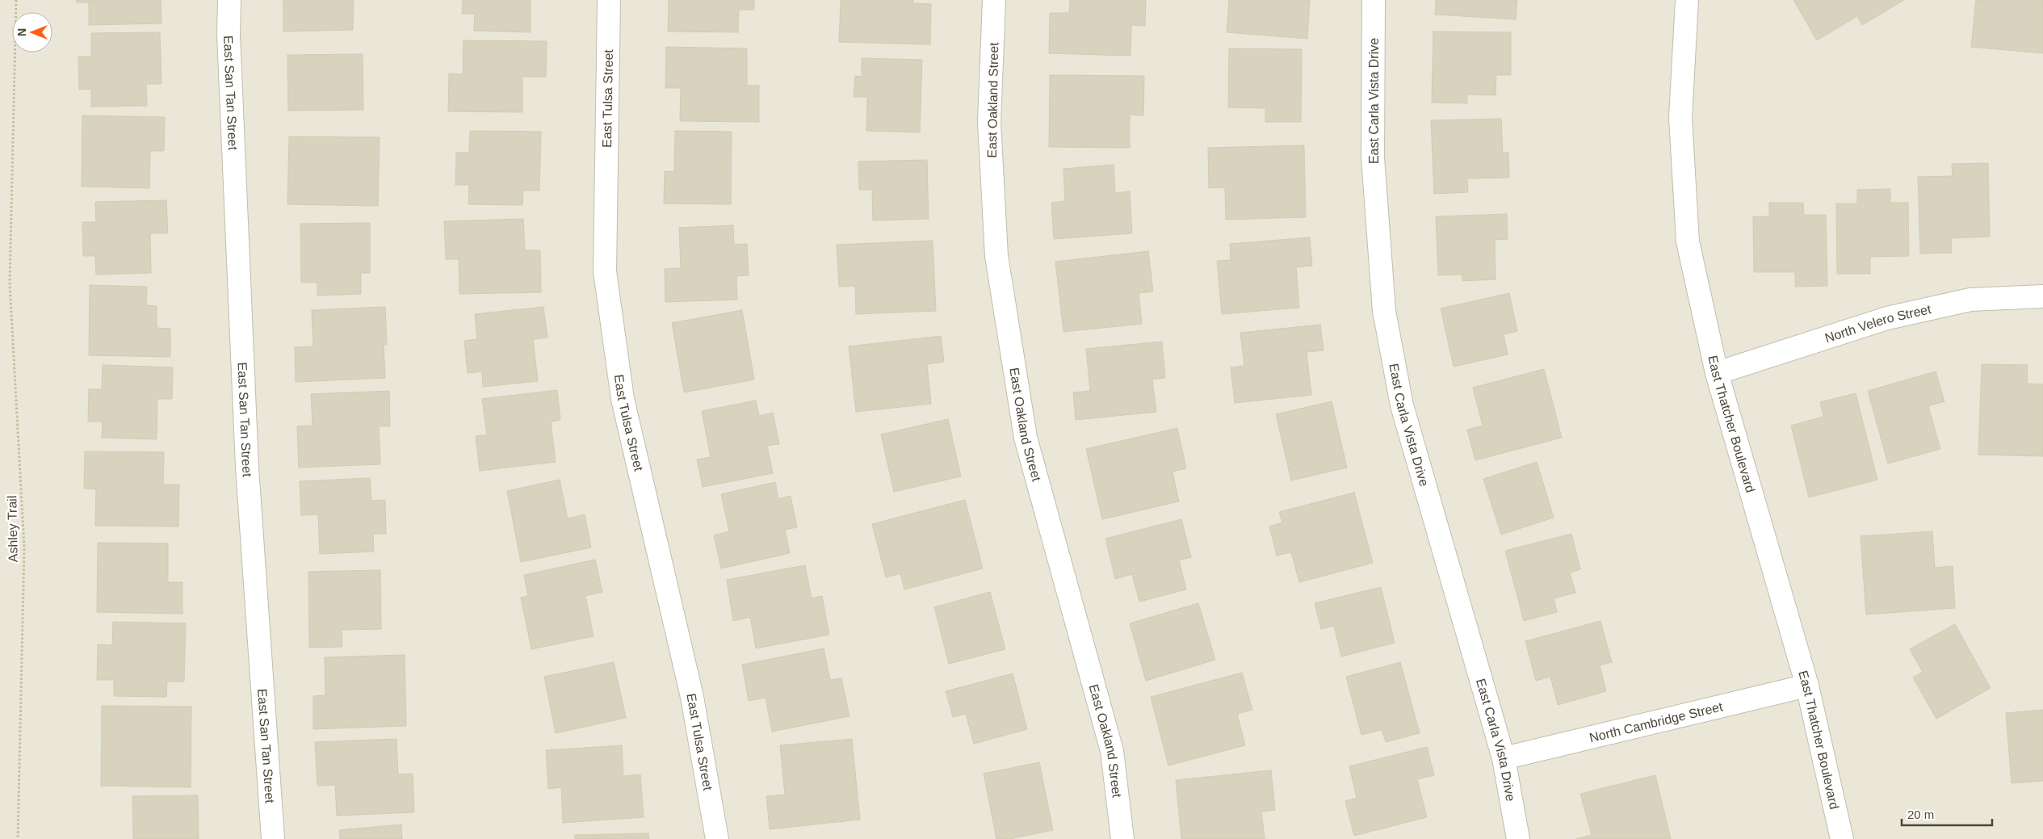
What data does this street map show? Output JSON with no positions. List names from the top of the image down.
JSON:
{
  "streets": {
    "street": [
      "East San Tan Street",
      "East Tulsa Street",
      "East Oakland Street",
      "East Carla Vista Drive",
      "North Velero Street",
      "East Thatcher Boulevard",
      "North Cambridge Street"
    ],
    "path": ["Ashley Trail"]
  },
  "crossings": [
    ["East Carla Vista Drive", "North Cambridge Street"],
    ["North Velero Street", "East Thatcher Boulevard"],
    ["East Thatcher Boulevard", "North Cambridge Street"]
  ],
  "scale_bar": "20 m",
  "north": "left"
}
